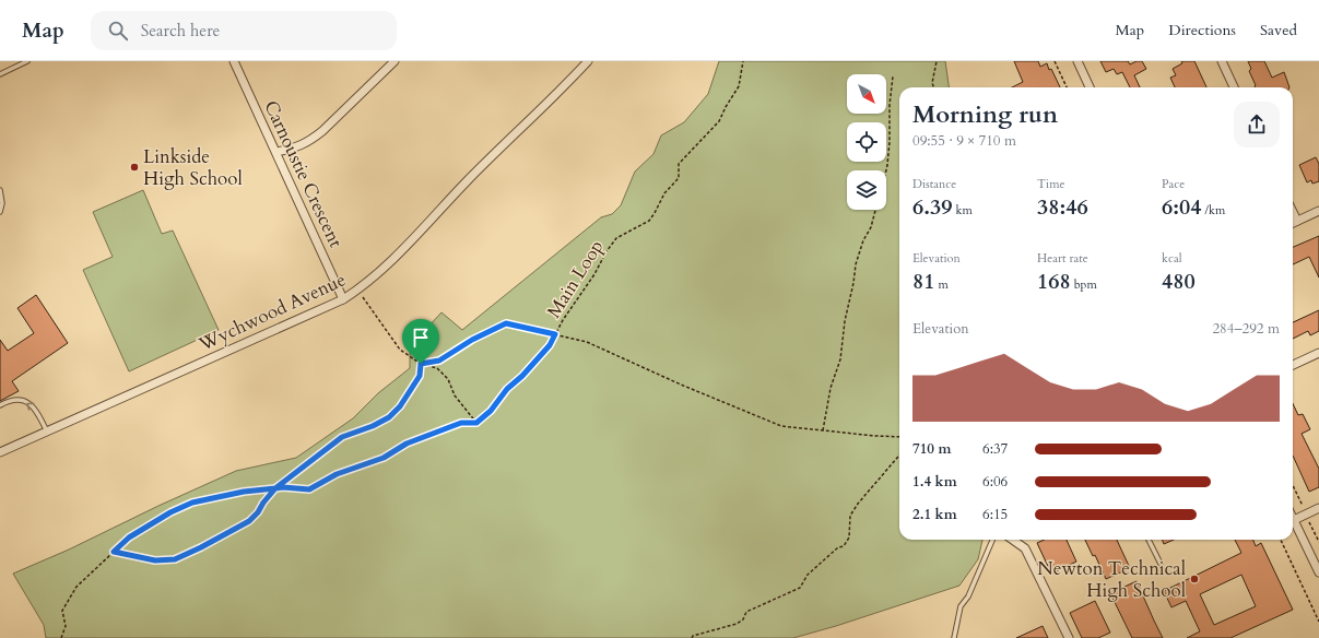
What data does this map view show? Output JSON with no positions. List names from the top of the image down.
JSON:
{
  "streets": {
    "street": ["Carnoustie Crescent", "Wychwood Avenue"],
    "path": ["Main Loop"]
  },
  "crossings": [
    ["Carnoustie Crescent", "Wychwood Avenue"]
  ],
  "places": ["Linkside High School", "Newton Technical High School"],
  "north": "bottom right",
  "page": {
    "header": "Map",
    "search": "Search here",
    "nav": ["Map", "Directions", "Saved"],
    "heading": ["Morning run", "09:55 · 9 × 710 m"],
    "stats": [
      ["Distance", "6.39 km"],
      ["Time", "38:46"],
      ["Pace", "6:04 /km"],
      ["Elevation", "81 m"],
      ["Heart rate", "168 bpm"],
      ["kcal", "480"]
    ],
    "chart": ["Elevation", "284–292 m"],
    "list": [
      {
        "name": "710 m",
        "note": "6:37"
      },
      {
        "name": "1.4 km",
        "note": "6:06"
      },
      {
        "name": "2.1 km",
        "note": "6:15"
      }
    ]
  }
}
